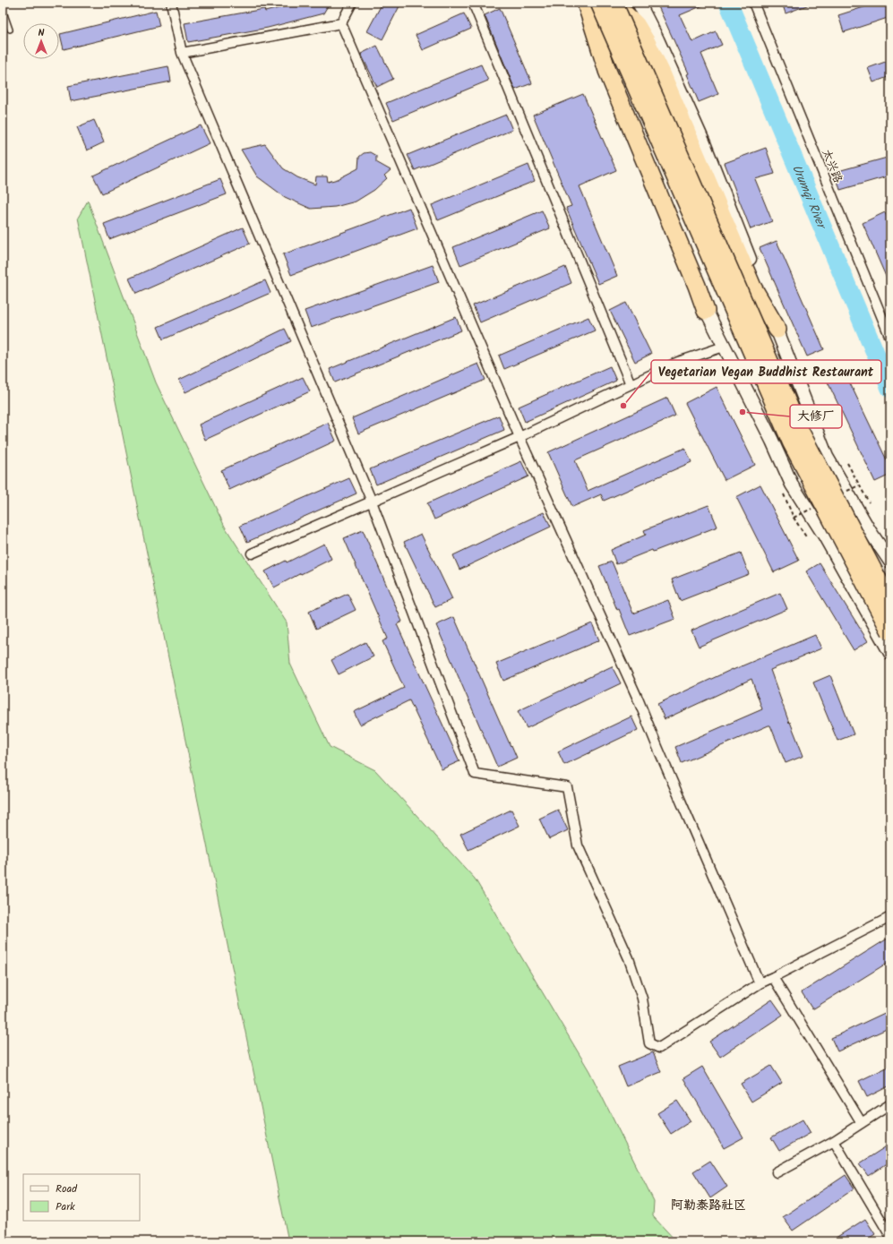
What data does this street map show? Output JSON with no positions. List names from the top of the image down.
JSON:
{
  "streets": {
    "street": ["太兴路"]
  },
  "districts": ["阿勒泰路社区"],
  "water": ["Urumqi River"],
  "places": ["Vegetarian Vegan Buddhist Restaurant", "大修厂"],
  "legend": ["Road", "Park"],
  "north": "top"
}
